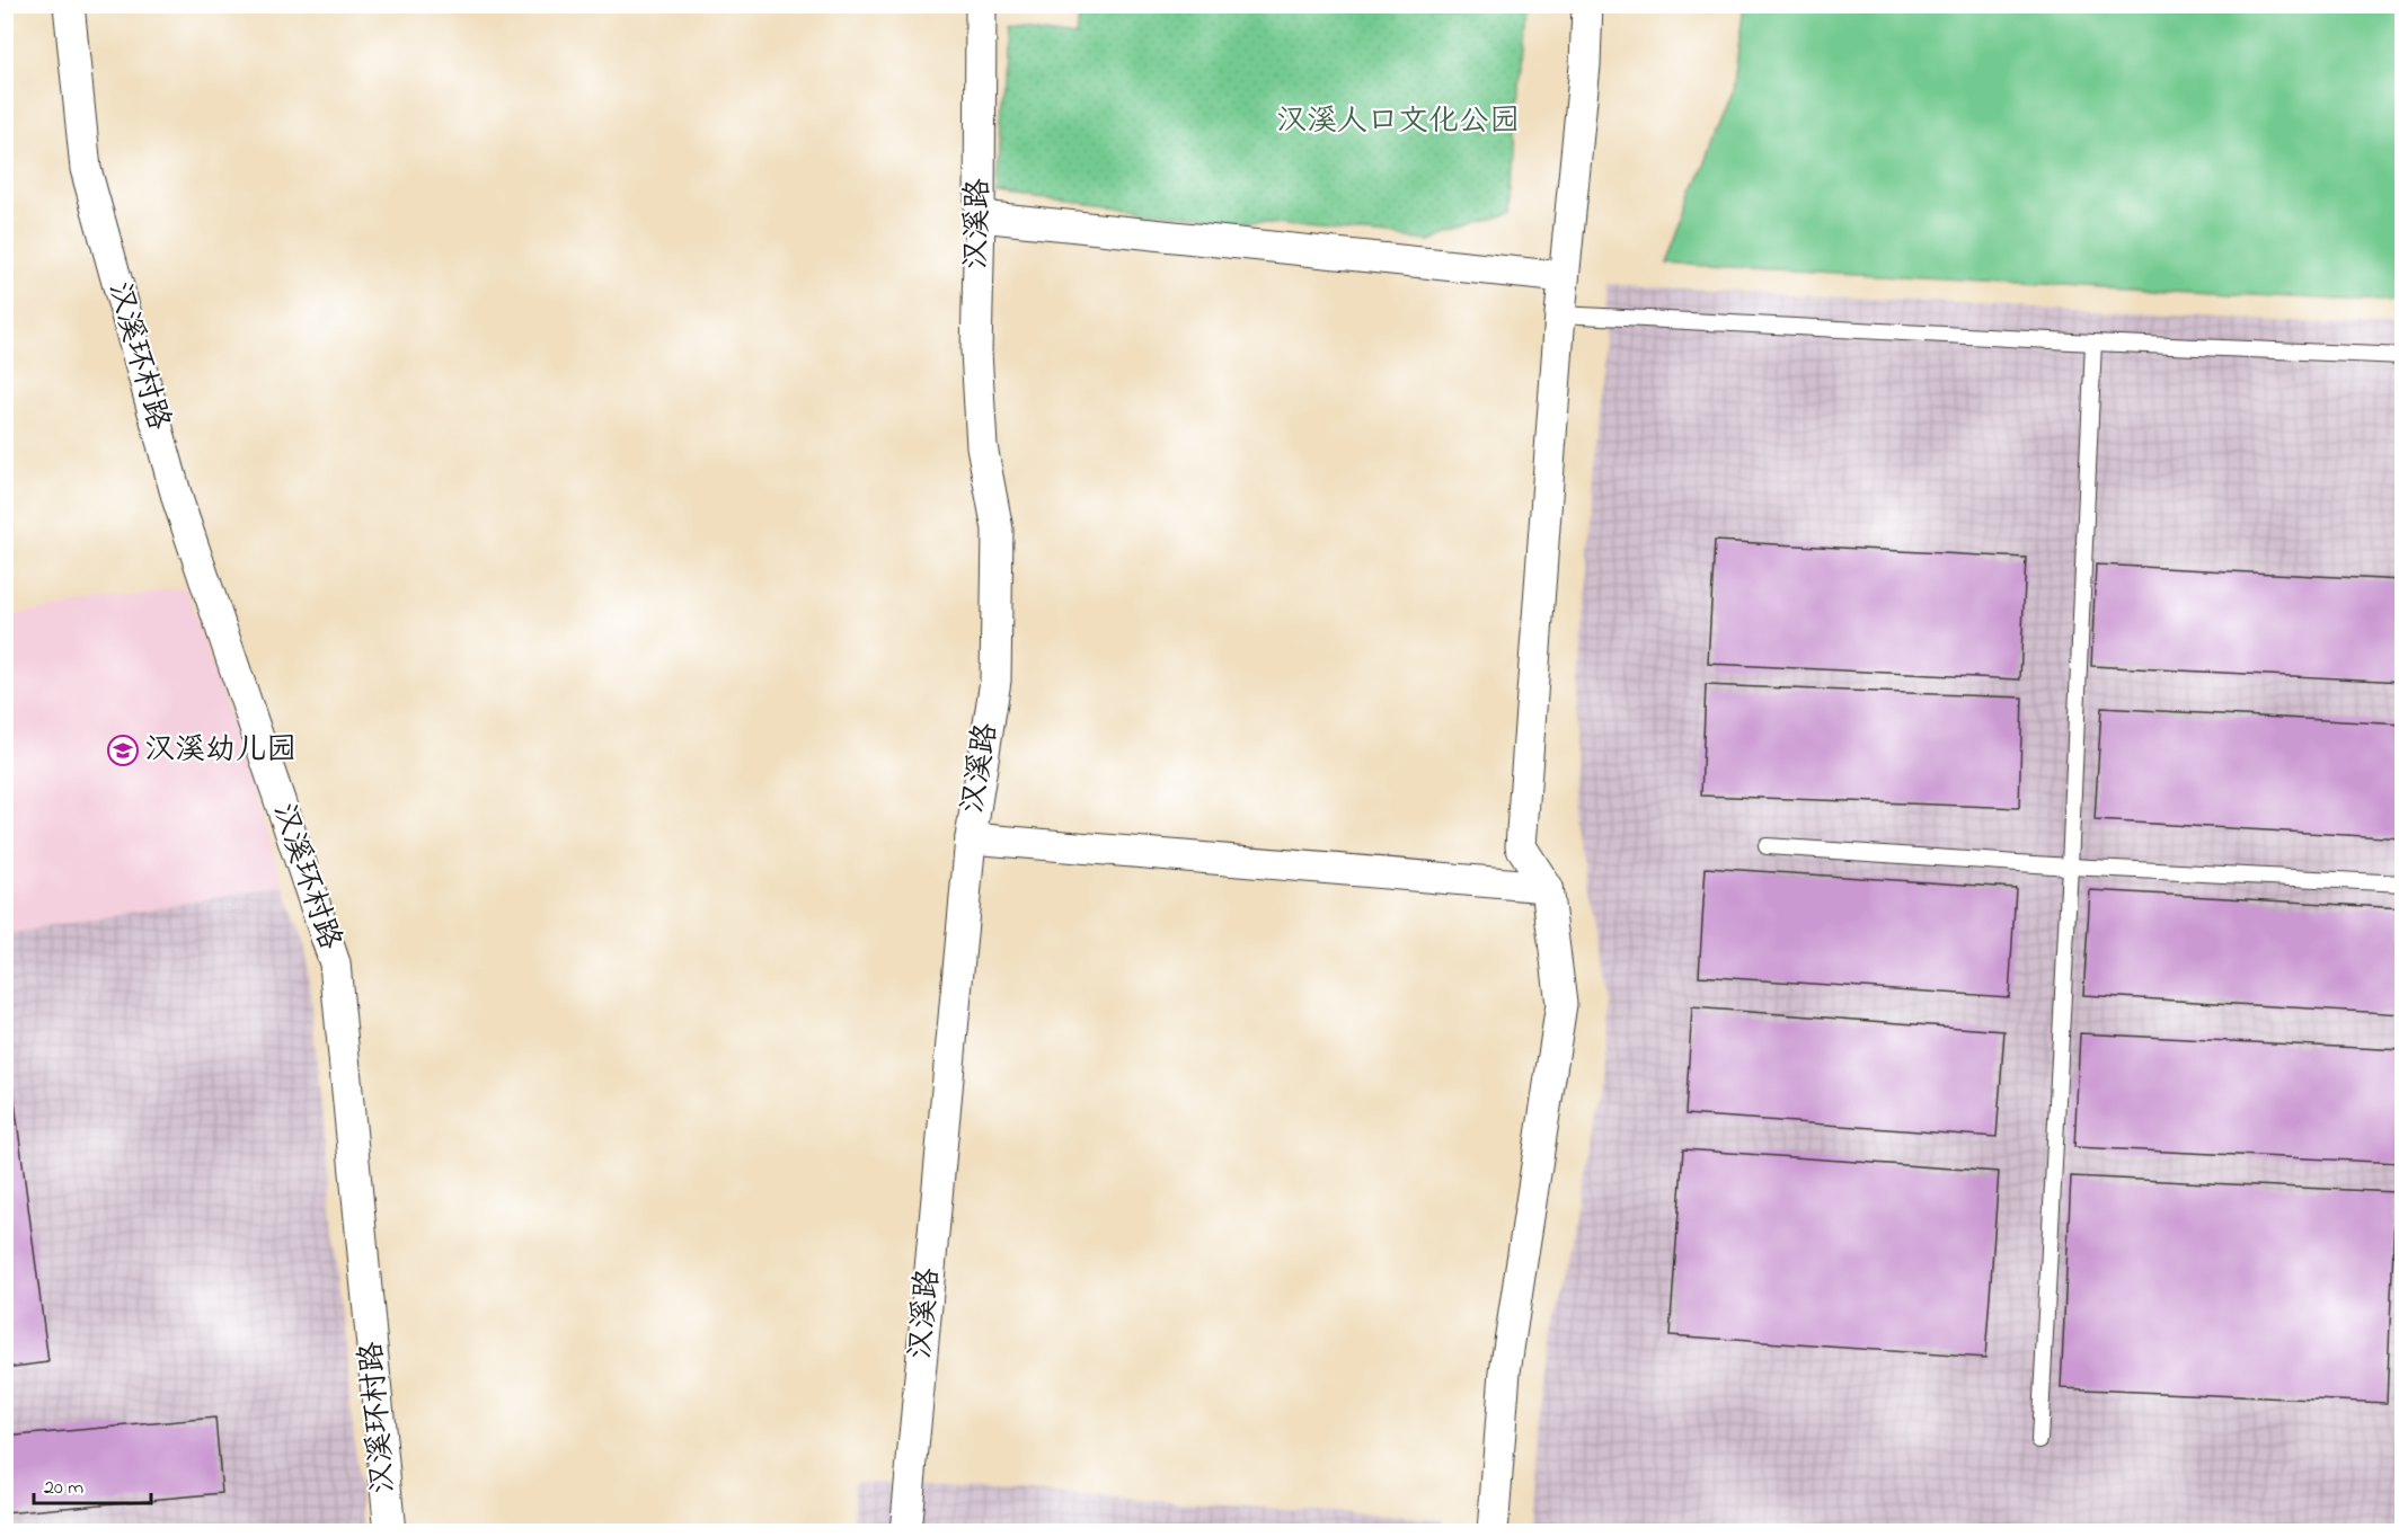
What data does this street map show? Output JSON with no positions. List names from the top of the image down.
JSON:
{
  "streets": {
    "street": ["汉溪路", "汉溪环村路"]
  },
  "parks": ["汉溪人口文化公园"],
  "places": {
    "school or university": ["汉溪幼儿园"]
  },
  "scale_bar": "20 m"
}
